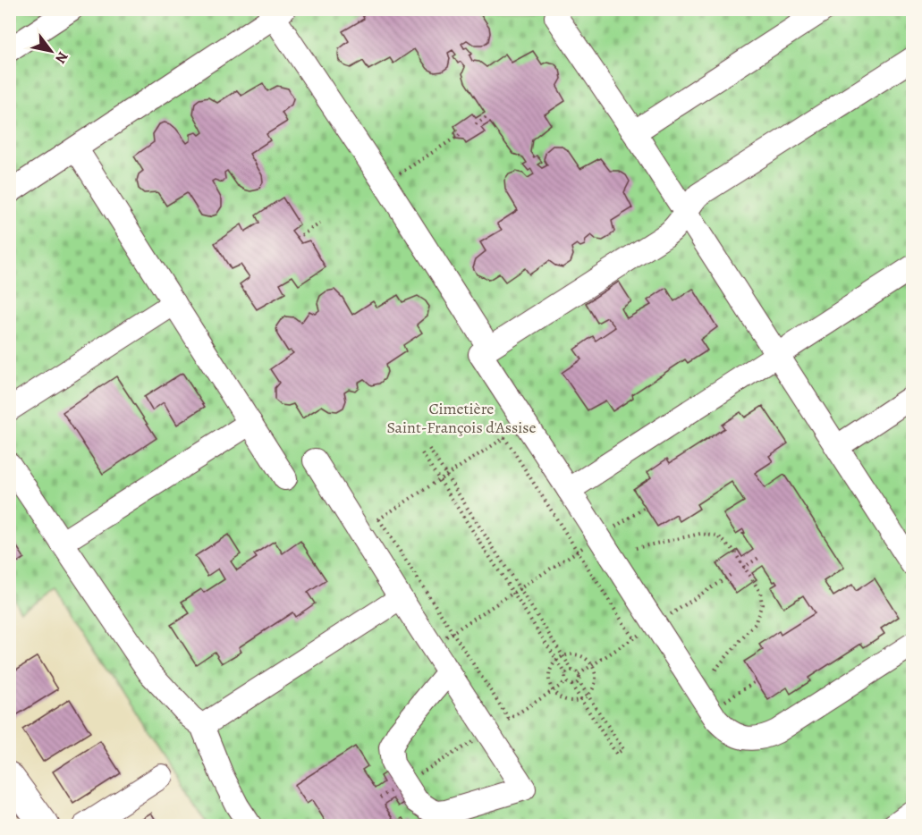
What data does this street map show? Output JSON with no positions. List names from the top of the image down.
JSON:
{
  "parks": ["Cimetière Saint-François d'Assise"],
  "north": "bottom right"
}
